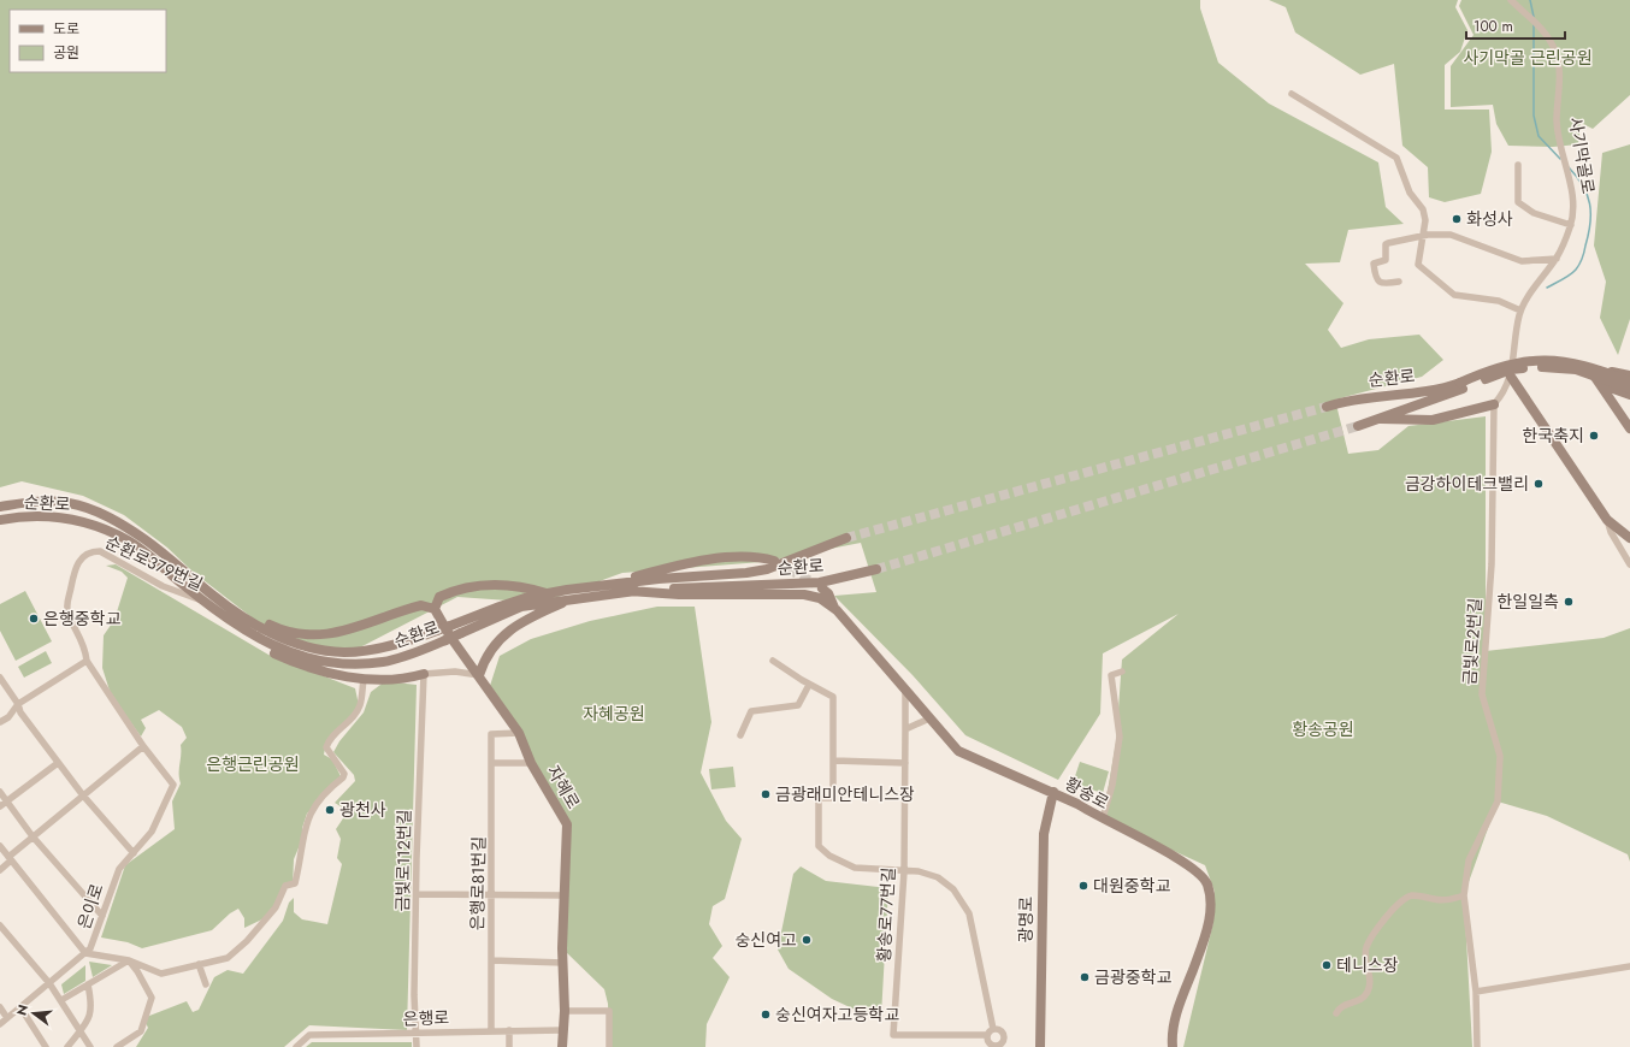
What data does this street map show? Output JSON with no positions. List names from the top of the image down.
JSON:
{
  "streets": {
    "main road": [
      "순환로",
      "자혜로",
      "황송로",
      "광명로"
    ],
    "street": [
      "사기막골로",
      "순환로379번길",
      "금빛로2번길",
      "금빛로112번길",
      "은행로81번길",
      "은이로",
      "황송로77번길",
      "은행로"
    ]
  },
  "crossings": [
    ["순환로", "순환로379번길"],
    ["자혜로", "은행로81번길"],
    ["자혜로", "은행로"],
    ["황송로", "황송로77번길"],
    ["황송로", "광명로"],
    ["금빛로112번길", "은행로"],
    ["은행로81번길", "은행로"]
  ],
  "parks": [
    "사기막골 근린공원",
    "자혜공원",
    "황송공원",
    "은행근린공원"
  ],
  "places": [
    "화성사",
    "한국축지",
    "금강하이테크밸리",
    "한일일측",
    "은행중학교",
    "금광래미안테니스장",
    "광천사",
    "대원중학교",
    "숭신여고",
    "테니스장",
    "금광중학교",
    "숭신여자고등학교"
  ],
  "legend": ["도로", "공원"],
  "scale_bar": "100 m",
  "north": "left"
}
